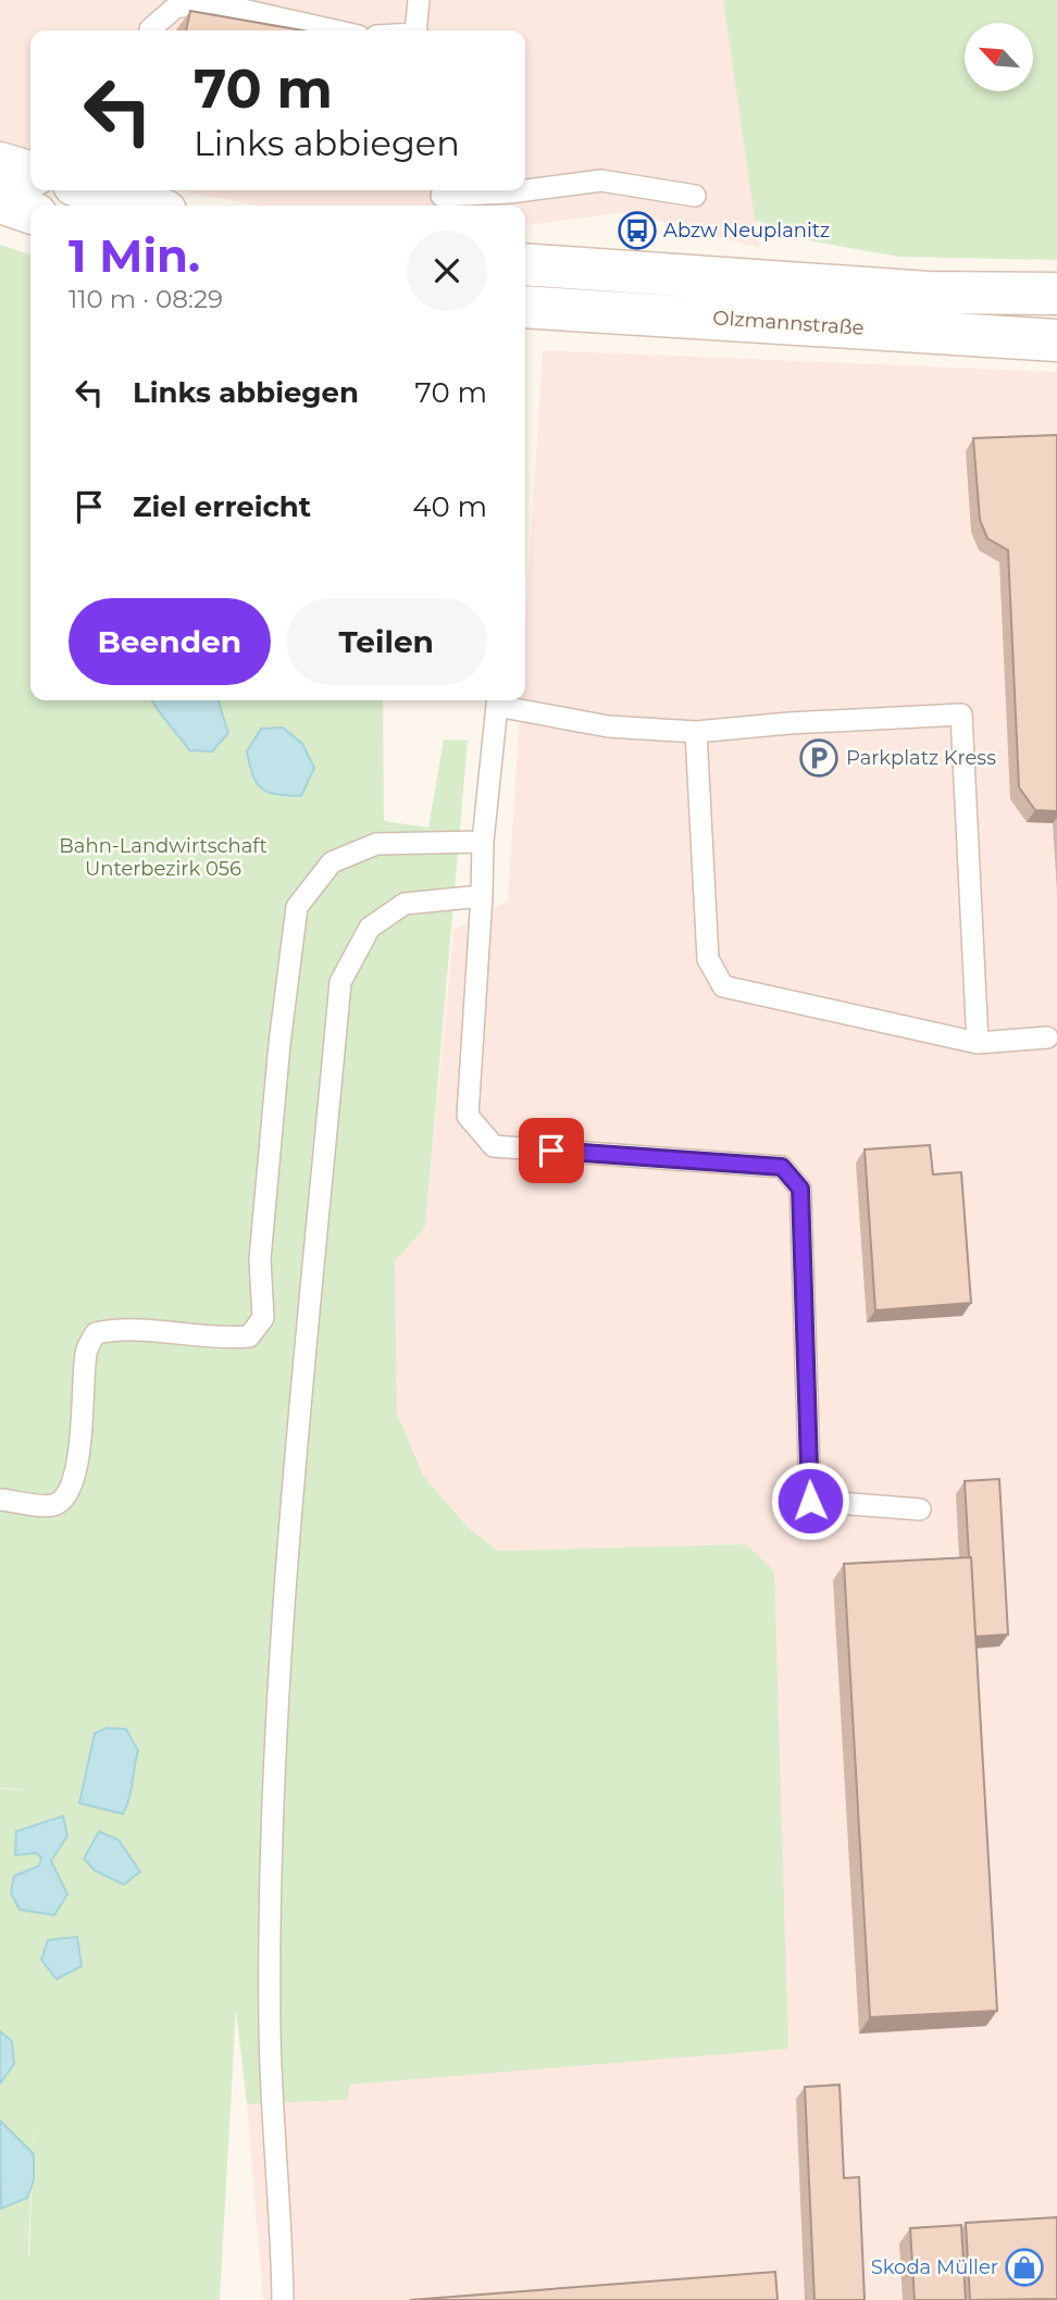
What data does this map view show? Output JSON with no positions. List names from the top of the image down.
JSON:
{
  "streets": {
    "main road": ["Olzmannstraße"]
  },
  "parks": ["Bahn-Landwirtschaft Unterbezirk 056"],
  "places": {
    "bus stop": ["Abzw Neuplanitz"],
    "parking": ["Parkplatz Kress"],
    "shop": ["Skoda Müller"]
  },
  "north": "top left",
  "page": {
    "turn": ["70 m", "Links abbiegen"],
    "heading": ["1 Min.", "110 m · 08:29"],
    "list": [
      {
        "name": "Links abbiegen",
        "value": "70 m"
      },
      {
        "name": "Ziel erreicht",
        "value": "40 m"
      }
    ],
    "buttons": ["Beenden", "Teilen"]
  }
}
